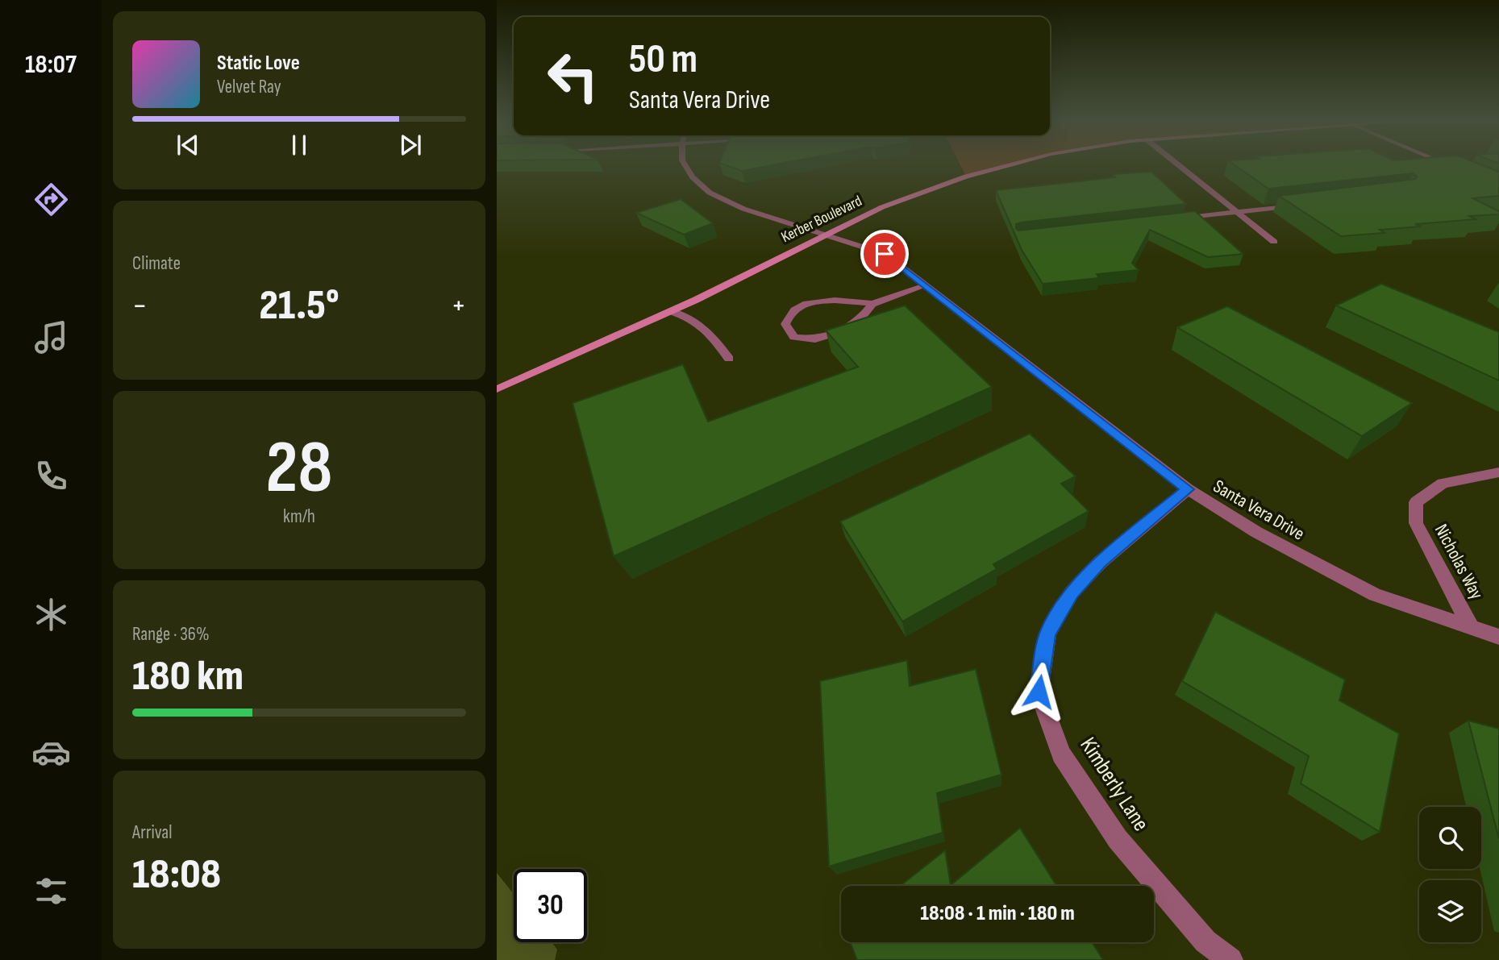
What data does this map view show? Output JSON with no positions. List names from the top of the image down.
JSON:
{
  "streets": {
    "street": [
      "Kerber Boulevard",
      "Santa Vera Drive",
      "Nicholas Way",
      "Kimberly Lane"
    ]
  },
  "crossings": [
    ["Kerber Boulevard", "Santa Vera Drive"],
    ["Santa Vera Drive", "Nicholas Way"],
    ["Santa Vera Drive", "Kimberly Lane"]
  ],
  "page": {
    "tabs": "18:07",
    "turn": ["50 m", "Santa Vera Drive"],
    "song": ["Static Love", "Velvet Ray"],
    "tile": [
      "Climate",
      ["28", "km/h"],
      ["Range · 36%", "180 km"],
      ["Arrival", "18:08"]
    ],
    "heat": ["−", "21.5°", "+"],
    "limit": "30",
    "trip": "18:08 · 1 min · 180 m"
  }
}
